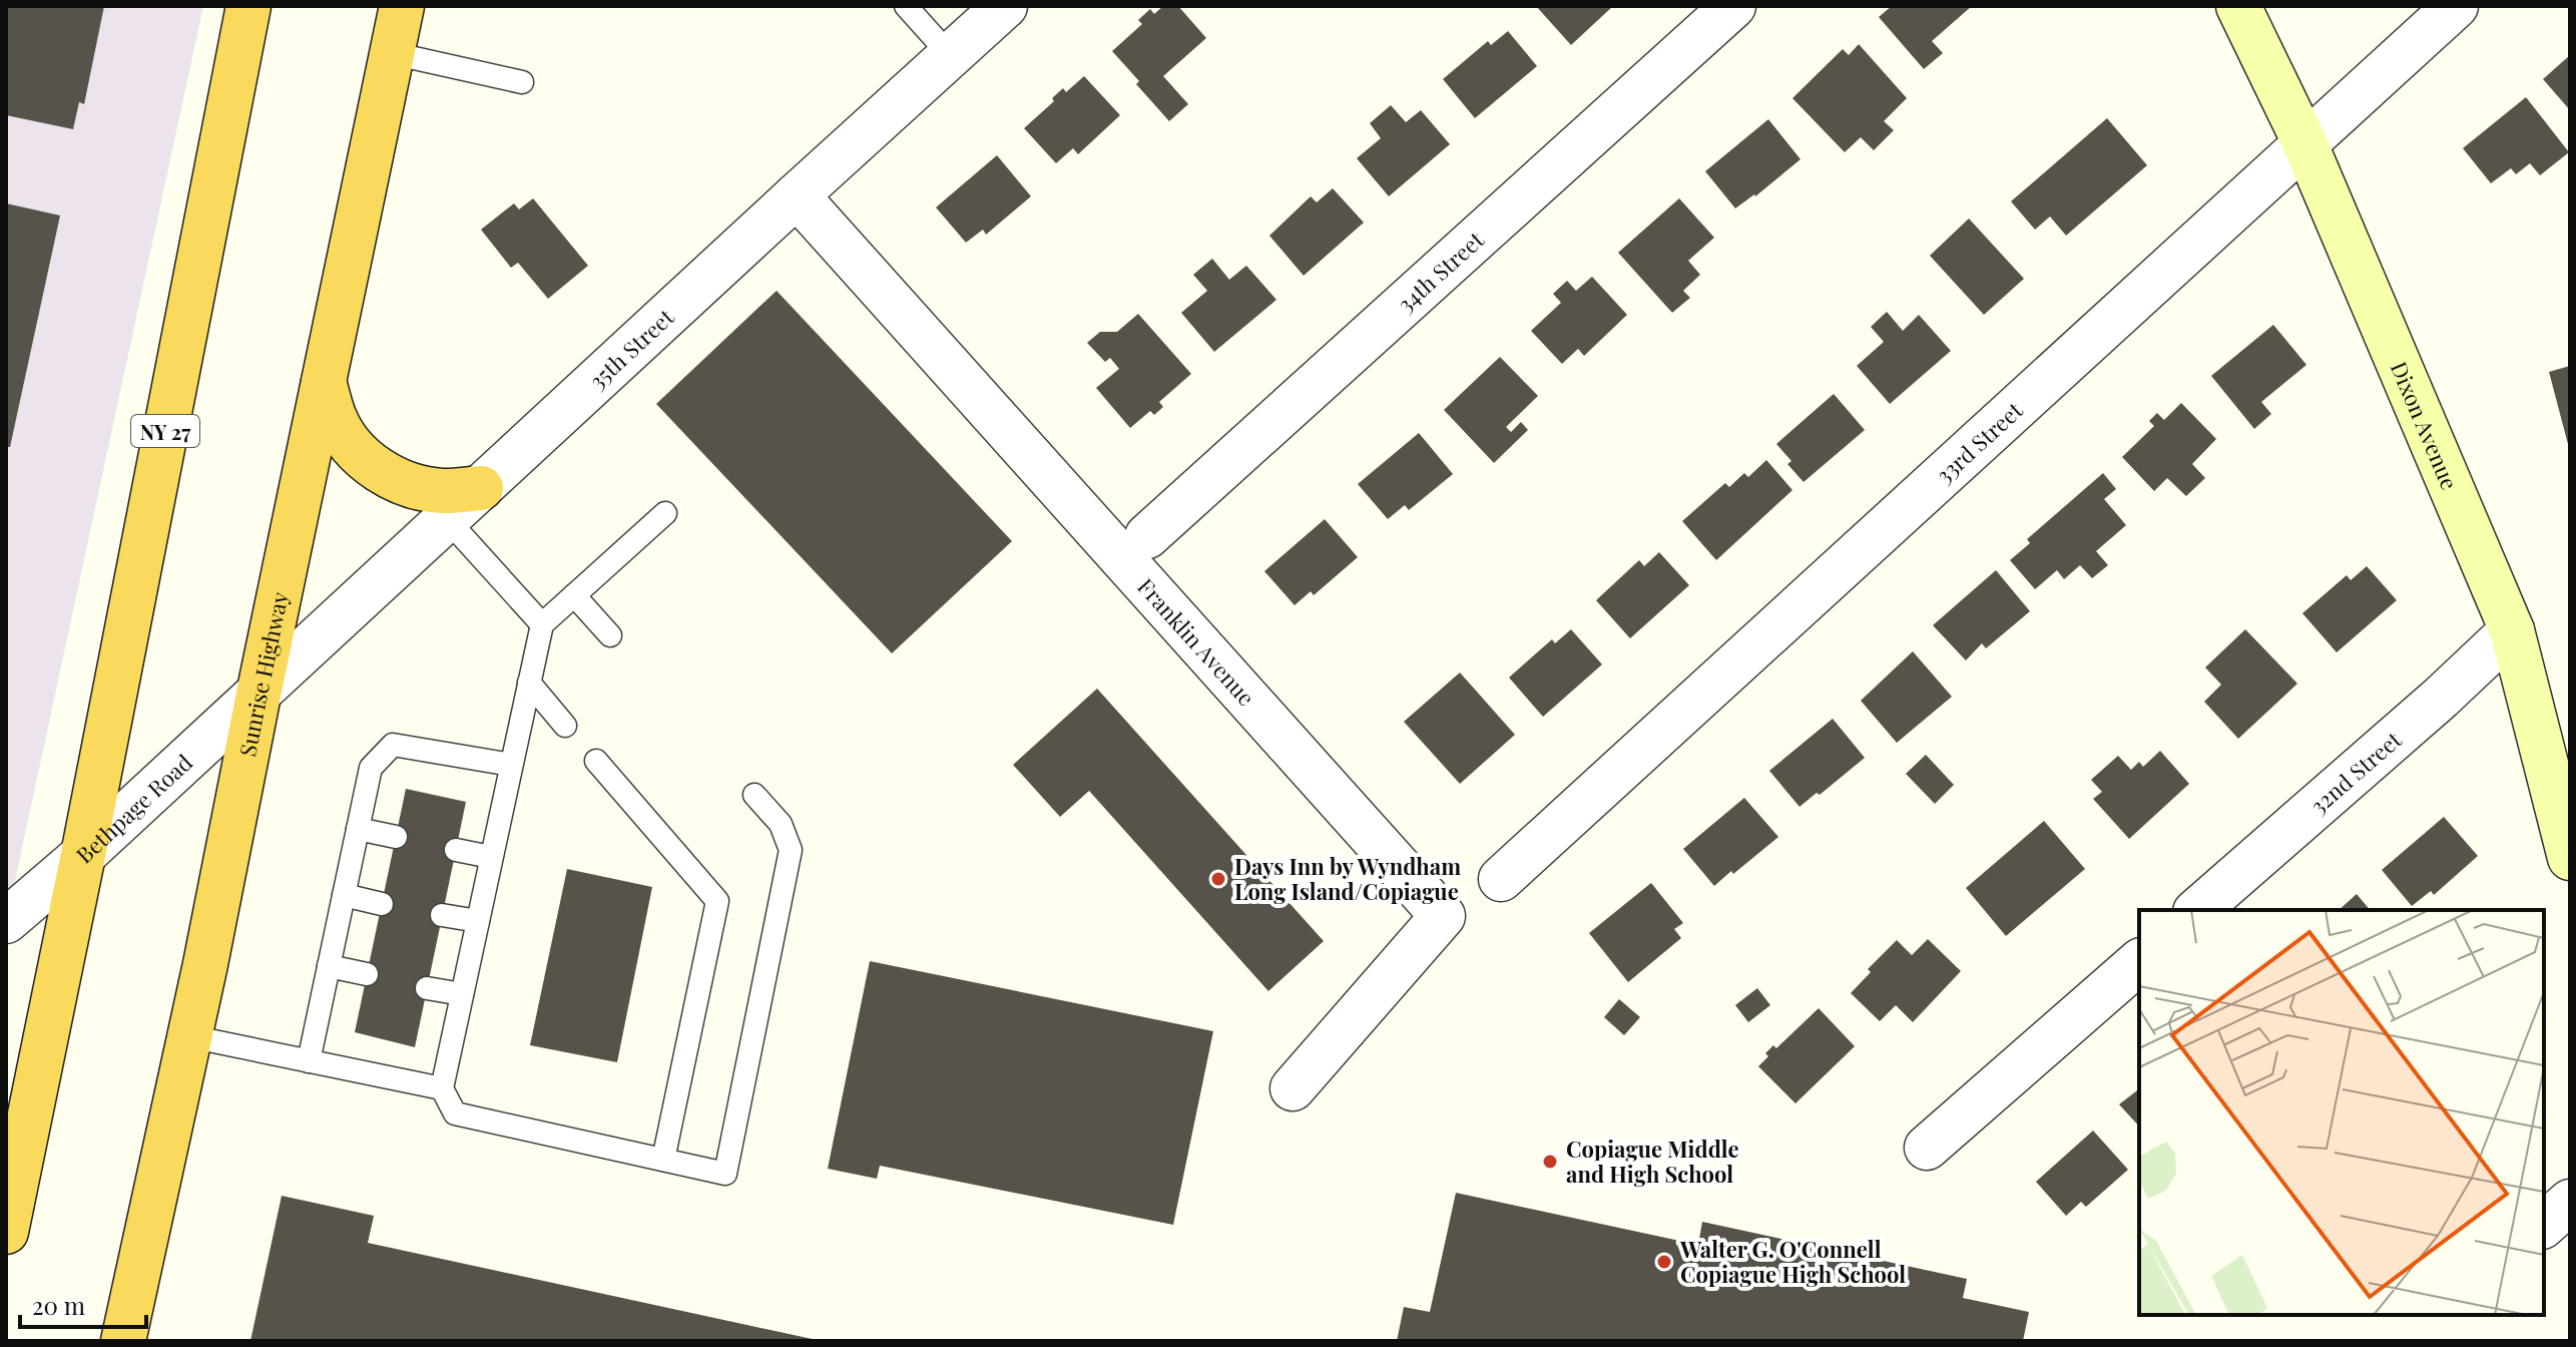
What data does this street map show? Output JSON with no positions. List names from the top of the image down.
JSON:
{
  "streets": {
    "highway": ["NY 27", "Sunrise Highway"],
    "main road": ["Dixon Avenue"],
    "street": [
      "34th Street",
      "35th Street",
      "33rd Street",
      "Franklin Avenue",
      "32nd Street",
      "Bethpage Road"
    ]
  },
  "crossings": [
    ["35th Street", "Franklin Avenue"],
    ["35th Street", "Sunrise Highway"],
    ["35th Street", "Bethpage Road"],
    ["Dixon Avenue", "33rd Street"],
    ["Dixon Avenue", "32nd Street"],
    ["NY 27", "Bethpage Road"],
    ["Sunrise Highway", "Bethpage Road"]
  ],
  "places": ["Days Inn by Wyndham Long Island/Copiague", "Copiague Middle and High School", "Walter G. O'Connell Copiague High School"],
  "scale_bar": "20 m"
}
